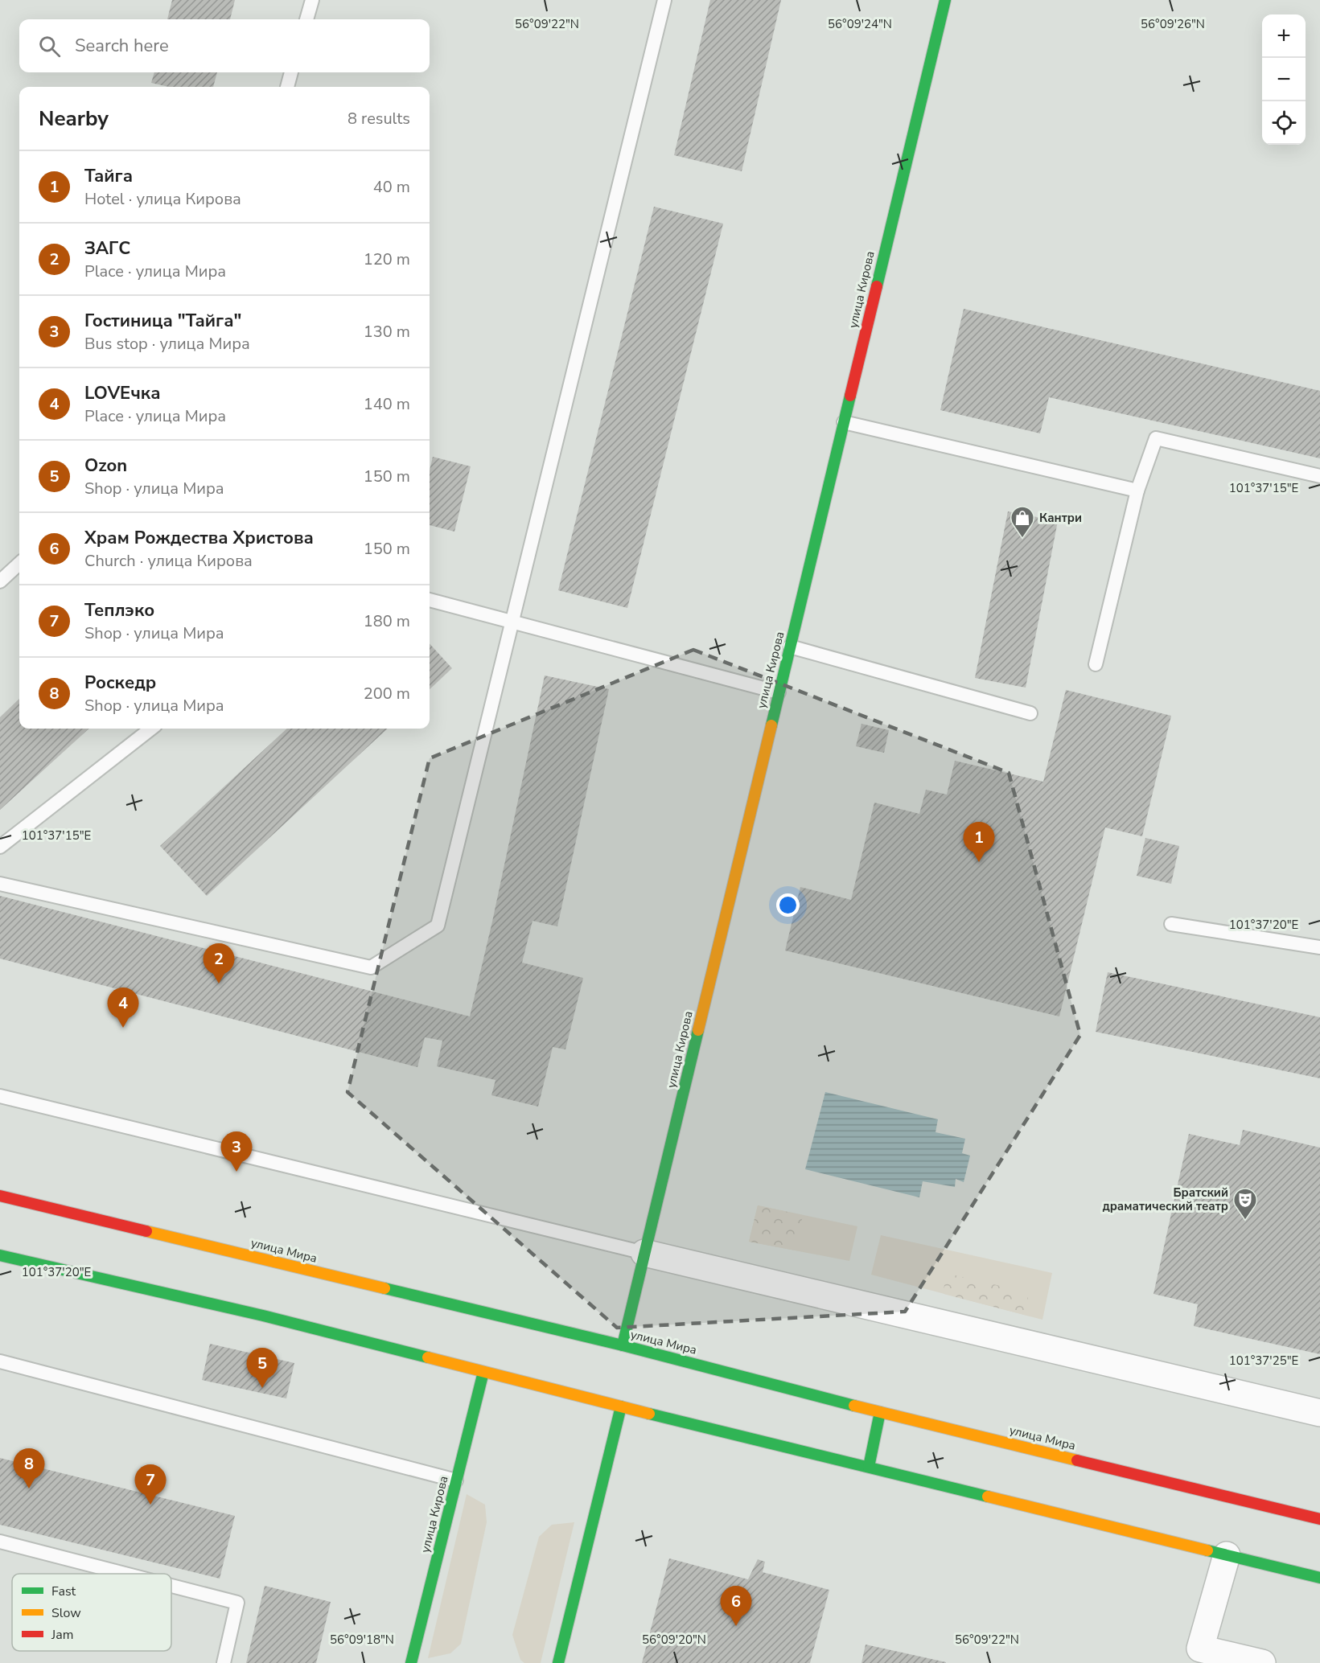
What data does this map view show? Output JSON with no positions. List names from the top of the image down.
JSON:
{
  "streets": {
    "main road": ["улица Кирова", "улица Мира"]
  },
  "crossings": [
    ["улица Кирова", "улица Мира"]
  ],
  "places": {
    "shop": ["Кантри"],
    "theatre": ["Братский драматический театр"]
  },
  "legend": ["Fast", "Slow", "Jam"],
  "page": {
    "map_buttons": ["+", "−"],
    "search": "Search here",
    "heading": ["Nearby", "8 results"],
    "list": [
      {
        "mark": "1",
        "name": "Тайга",
        "note": "Hotel · улица Кирова",
        "value": "40 m"
      },
      {
        "mark": "2",
        "name": "ЗАГС",
        "note": "Place · улица Мира",
        "value": "120 m"
      },
      {
        "mark": "3",
        "name": "Гостиница \"Тайга\"",
        "note": "Bus stop · улица Мира",
        "value": "130 m"
      },
      {
        "mark": "4",
        "name": "LOVEчка",
        "note": "Place · улица Мира",
        "value": "140 m"
      },
      {
        "mark": "5",
        "name": "Ozon",
        "note": "Shop · улица Мира",
        "value": "150 m"
      },
      {
        "mark": "6",
        "name": "Храм Рождества Христова",
        "note": "Church · улица Кирова",
        "value": "150 m"
      },
      {
        "mark": "7",
        "name": "Теплэко",
        "note": "Shop · улица Мира",
        "value": "180 m"
      },
      {
        "mark": "8",
        "name": "Роскедр",
        "note": "Shop · улица Мира",
        "value": "200 m"
      }
    ],
    "pins": [
      "1",
      "2",
      "4",
      "3",
      "5",
      "8",
      "7",
      "6"
    ]
  },
  "coordinates": [
    "56°09'22\"N",
    "56°09'24\"N",
    "56°09'26\"N",
    "101°37'15\"E",
    "101°37'20\"E",
    "101°37'25\"E",
    "56°09'18\"N",
    "56°09'20\"N"
  ]
}
